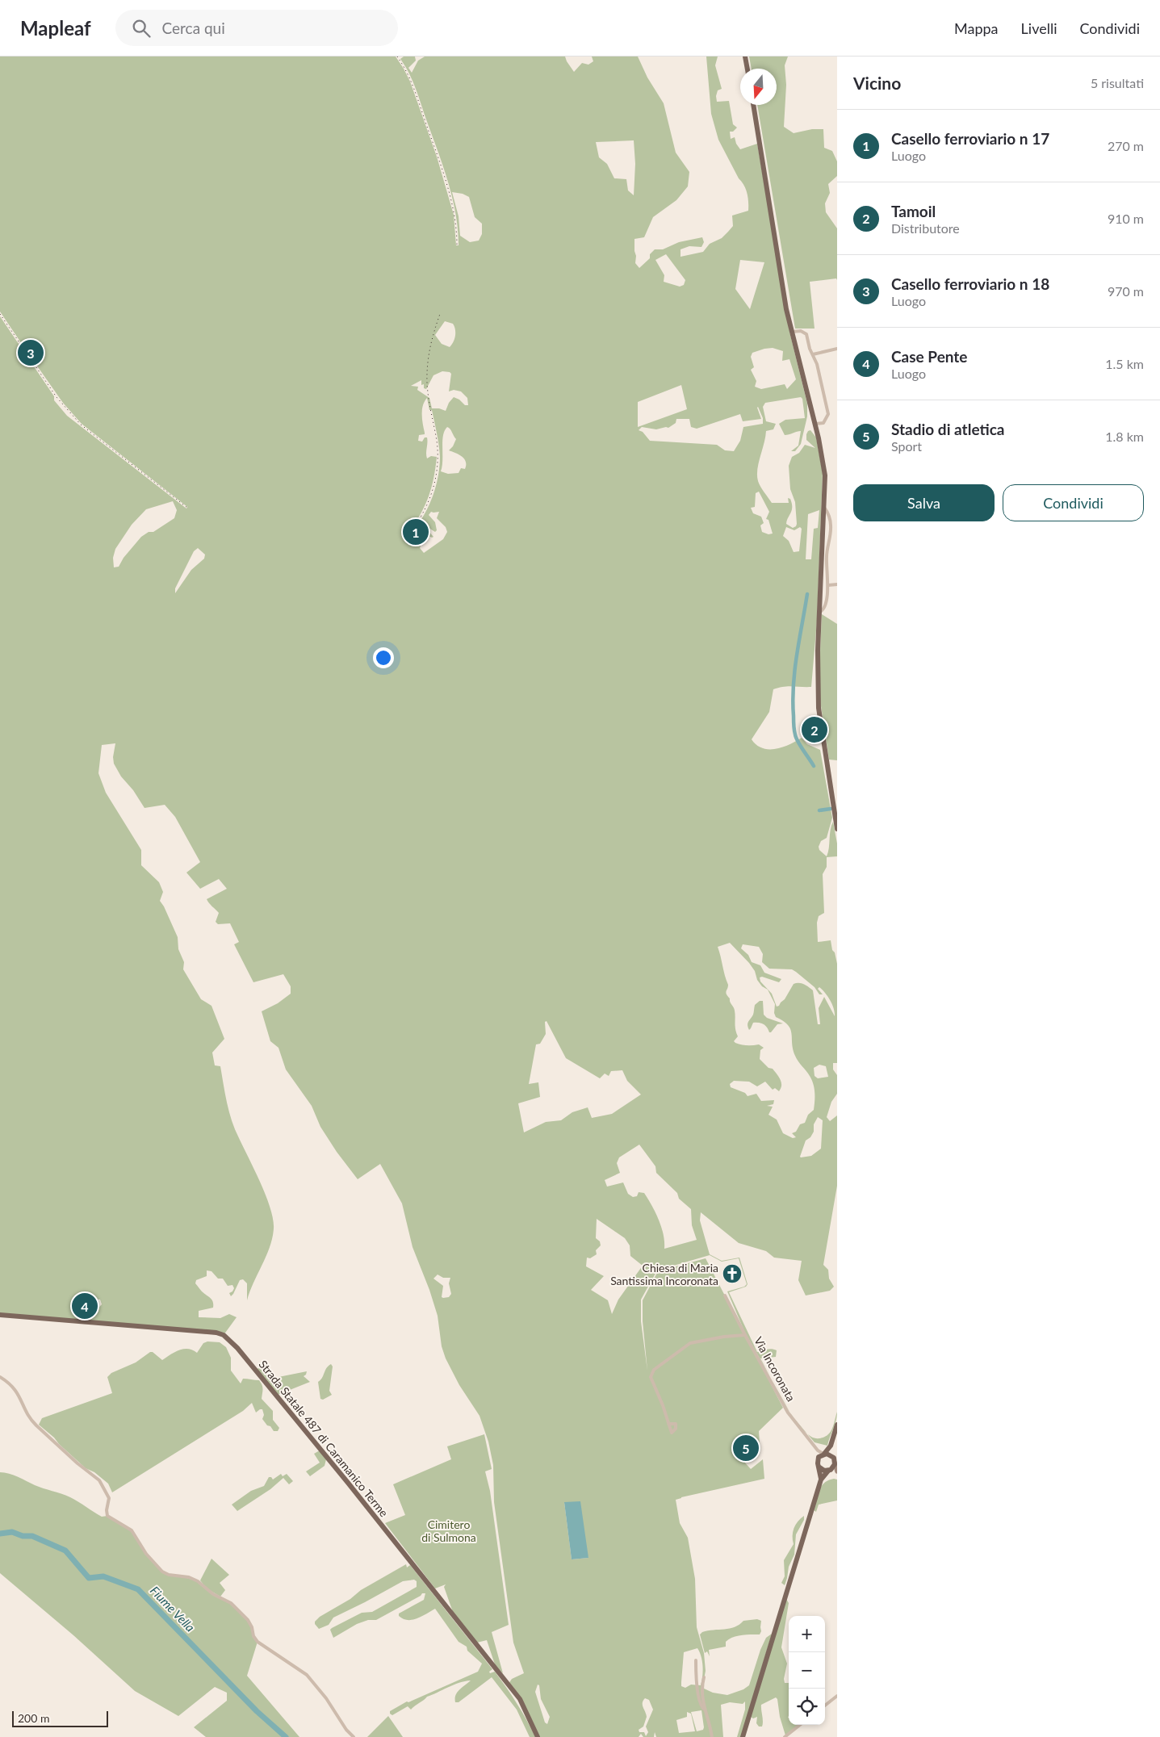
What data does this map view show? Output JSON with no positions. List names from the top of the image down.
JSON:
{
  "streets": {
    "main road": ["Strada Statale 487 di Caramanico Terme"],
    "street": ["Via Incoronata"]
  },
  "water": ["Fiume Vella"],
  "parks": ["Cimitero di Sulmona"],
  "places": {
    "church": ["Chiesa di Maria Santissima Incoronata"]
  },
  "scale_bar": "200 m",
  "north": "bottom",
  "page": {
    "header": "Mapleaf",
    "search": "Cerca qui",
    "nav": ["Mappa", "Livelli", "Condividi"],
    "heading": ["Vicino", "5 risultati"],
    "list": [
      {
        "mark": "1",
        "name": "Casello ferroviario n 17",
        "note": "Luogo",
        "value": "270 m"
      },
      {
        "mark": "2",
        "name": "Tamoil",
        "note": "Distributore",
        "value": "910 m"
      },
      {
        "mark": "3",
        "name": "Casello ferroviario n 18",
        "note": "Luogo",
        "value": "970 m"
      },
      {
        "mark": "4",
        "name": "Case Pente",
        "note": "Luogo",
        "value": "1.5 km"
      },
      {
        "mark": "5",
        "name": "Stadio di atletica",
        "note": "Sport",
        "value": "1.8 km"
      }
    ],
    "pins": [
      "3",
      "1",
      "2",
      "4",
      "5"
    ],
    "buttons": ["Salva", "Condividi"],
    "map_buttons": ["+", "−"],
    "scale": "200 m"
  }
}
